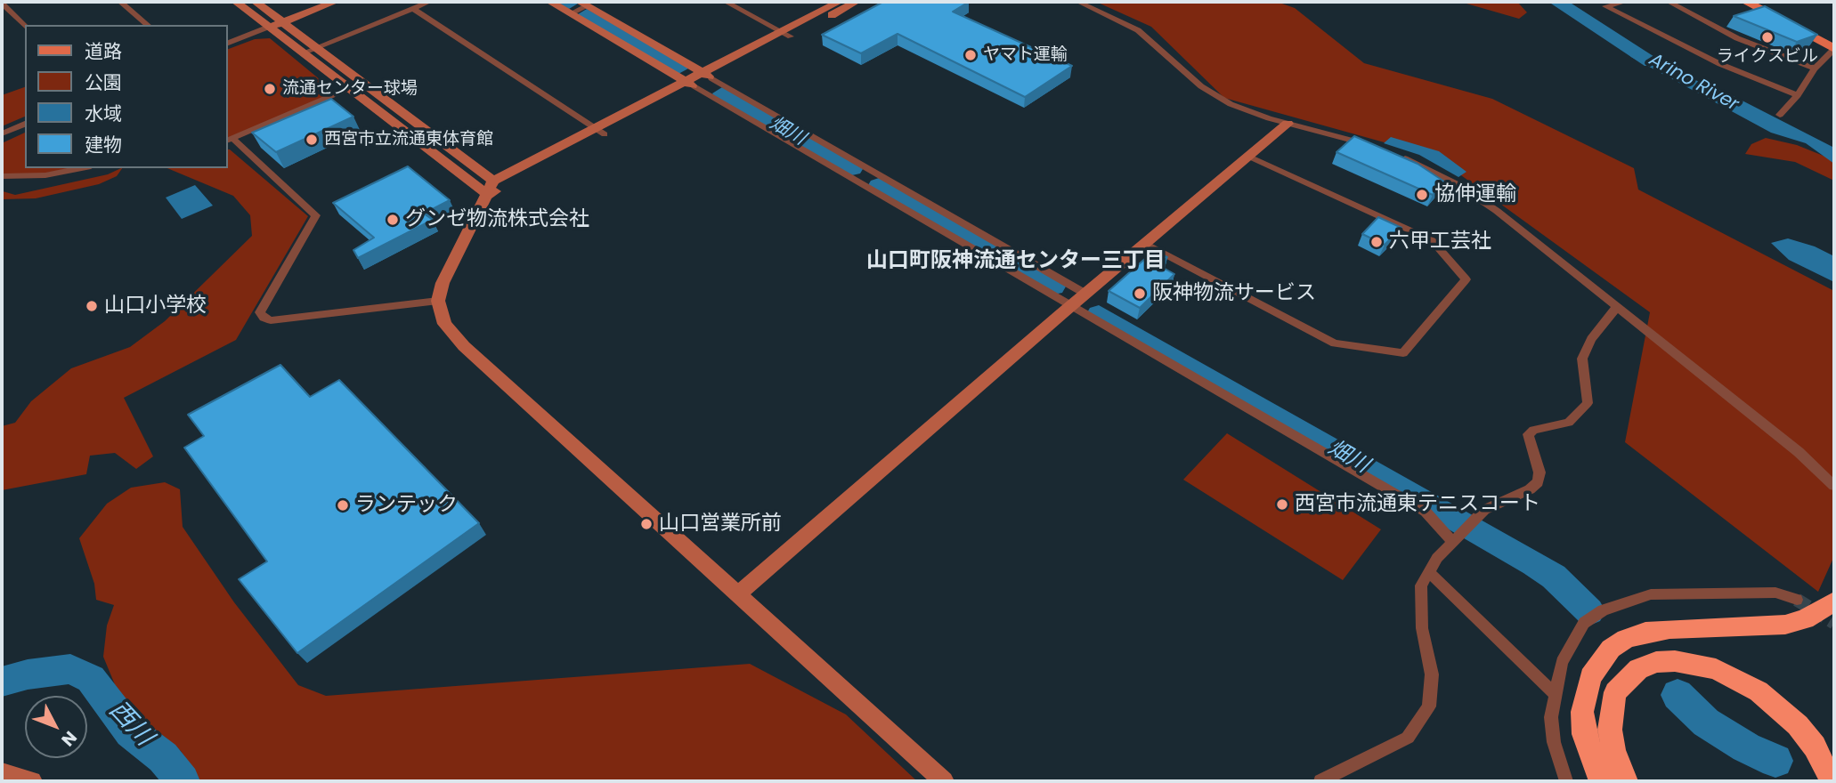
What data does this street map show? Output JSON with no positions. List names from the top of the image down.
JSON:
{
  "districts": ["山口町阪神流通センター三丁目"],
  "water": ["Arino River", "畑川", "西川"],
  "places": [
    "ライクスビル",
    "ヤマト運輸",
    "流通センター球場",
    "西宮市立流通東体育館",
    "協伸運輸",
    "グンゼ物流株式会社",
    "六甲工芸社",
    "阪神物流サービス",
    "山口小学校",
    "西宮市流通東テニスコート",
    "ランテック",
    "山口営業所前"
  ],
  "legend": [
    "道路",
    "公園",
    "水域",
    "建物"
  ],
  "north": "bottom right"
}
